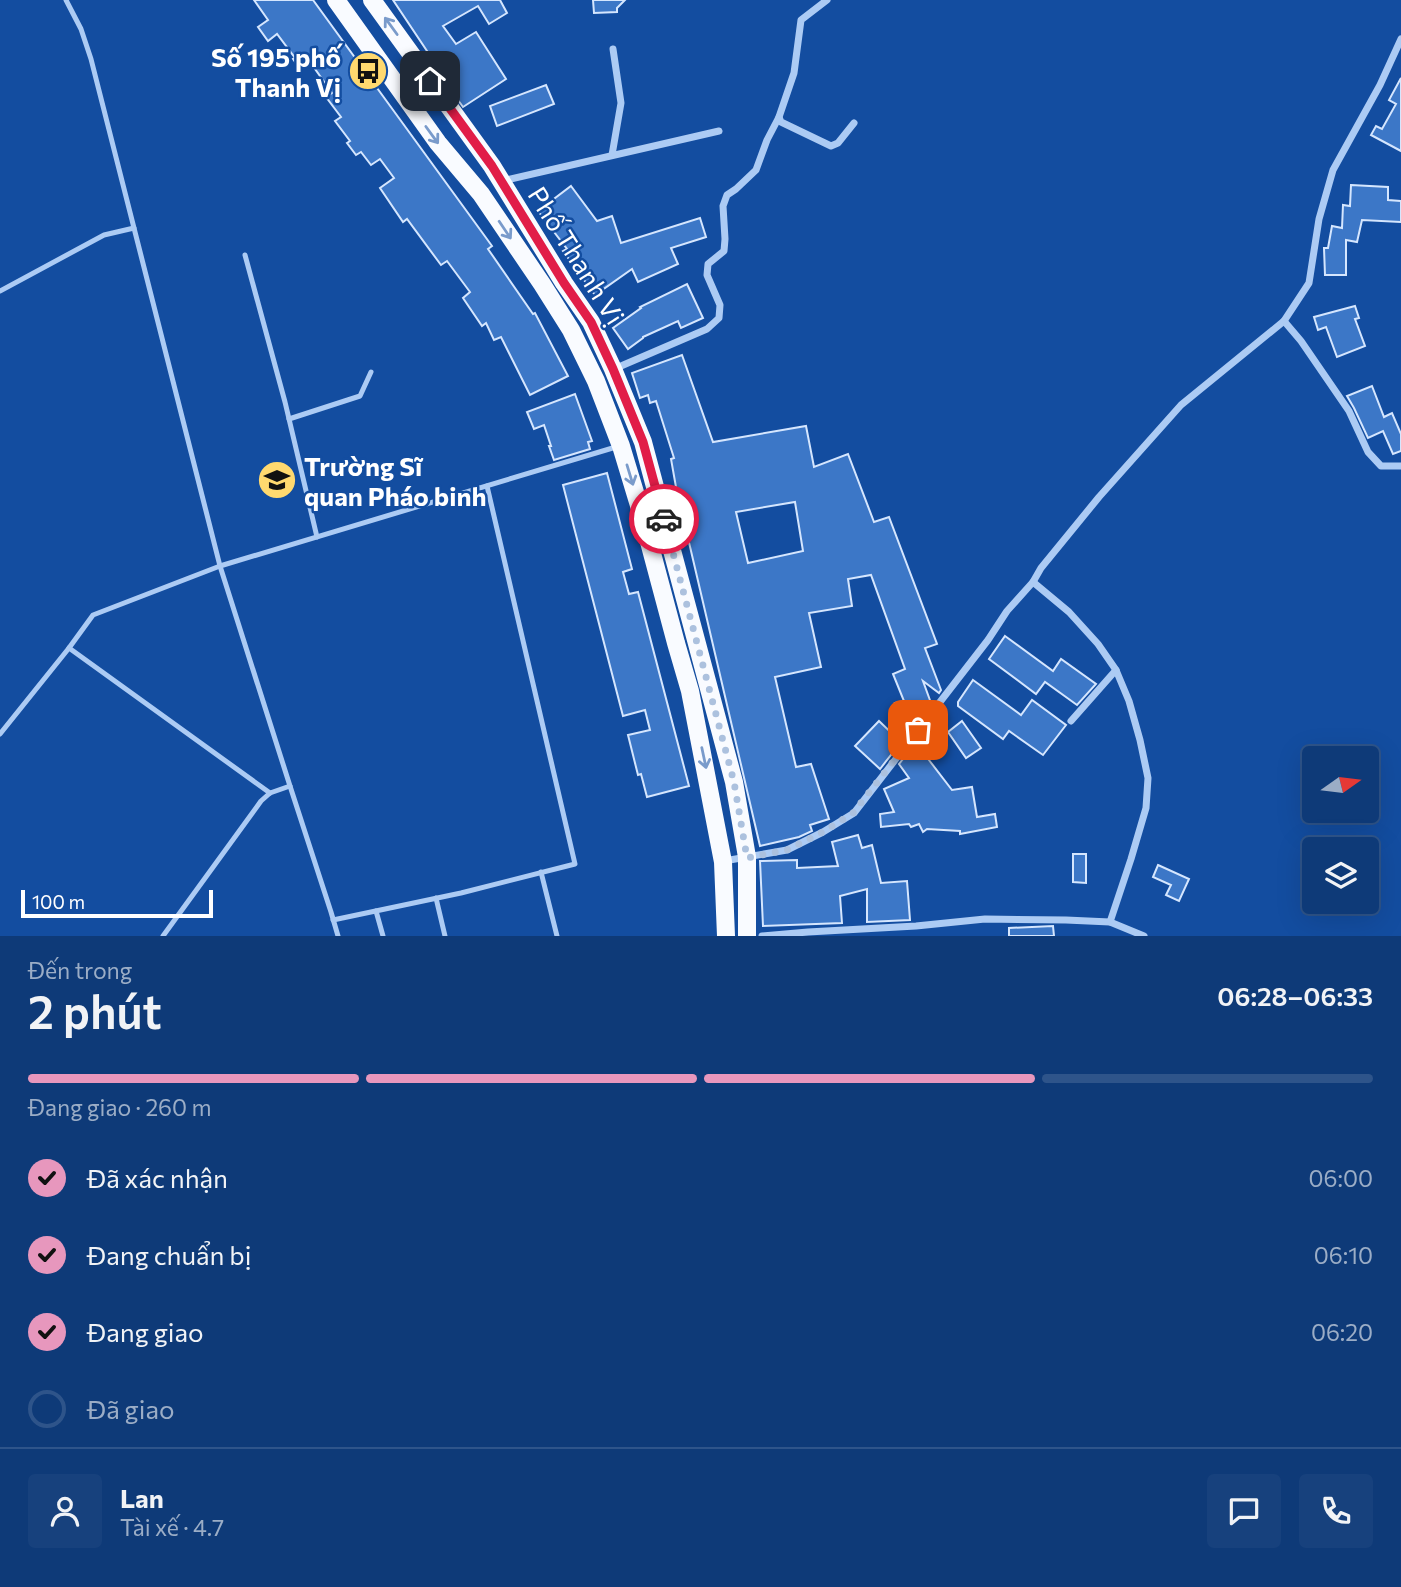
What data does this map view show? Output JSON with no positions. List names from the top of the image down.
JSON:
{
  "streets": {
    "main road": ["Phố Thanh Vị"]
  },
  "places": {
    "bus stop": ["Số 195 phố Thanh Vị"],
    "school or university": ["Trường Sĩ quan Pháo binh"]
  },
  "scale_bar": "100 m",
  "north": "right",
  "page": {
    "scale": "100 m",
    "heading": ["2 phút", "Đến trong", "06:28–06:33"],
    "panel": ["Lan", "Tài xế · 4.7"],
    "bar": "Đang giao · 260 m",
    "list": [
      ["Đã xác nhận", "06:00"],
      ["Đang chuẩn bị", "06:10"],
      ["Đang giao", "06:20"],
      "Đã giao"
    ]
  }
}
